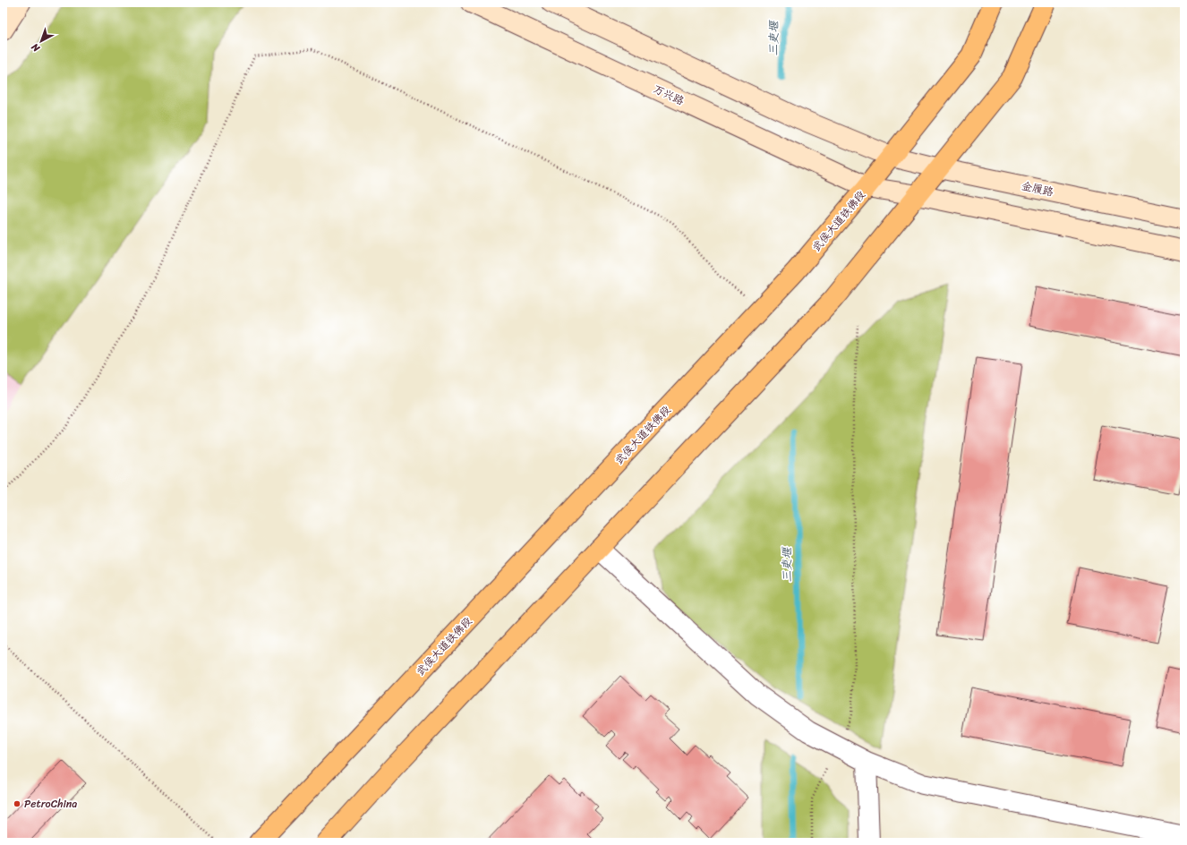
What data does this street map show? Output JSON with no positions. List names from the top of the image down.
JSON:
{
  "streets": {
    "main road": ["万兴路", "金履路", "武侯大道铁佛段"]
  },
  "crossings": [
    ["万兴路", "武侯大道铁佛段"],
    ["金履路", "武侯大道铁佛段"]
  ],
  "water": ["三吏堰"],
  "places": ["PetroChina"],
  "north": "bottom left"
}
